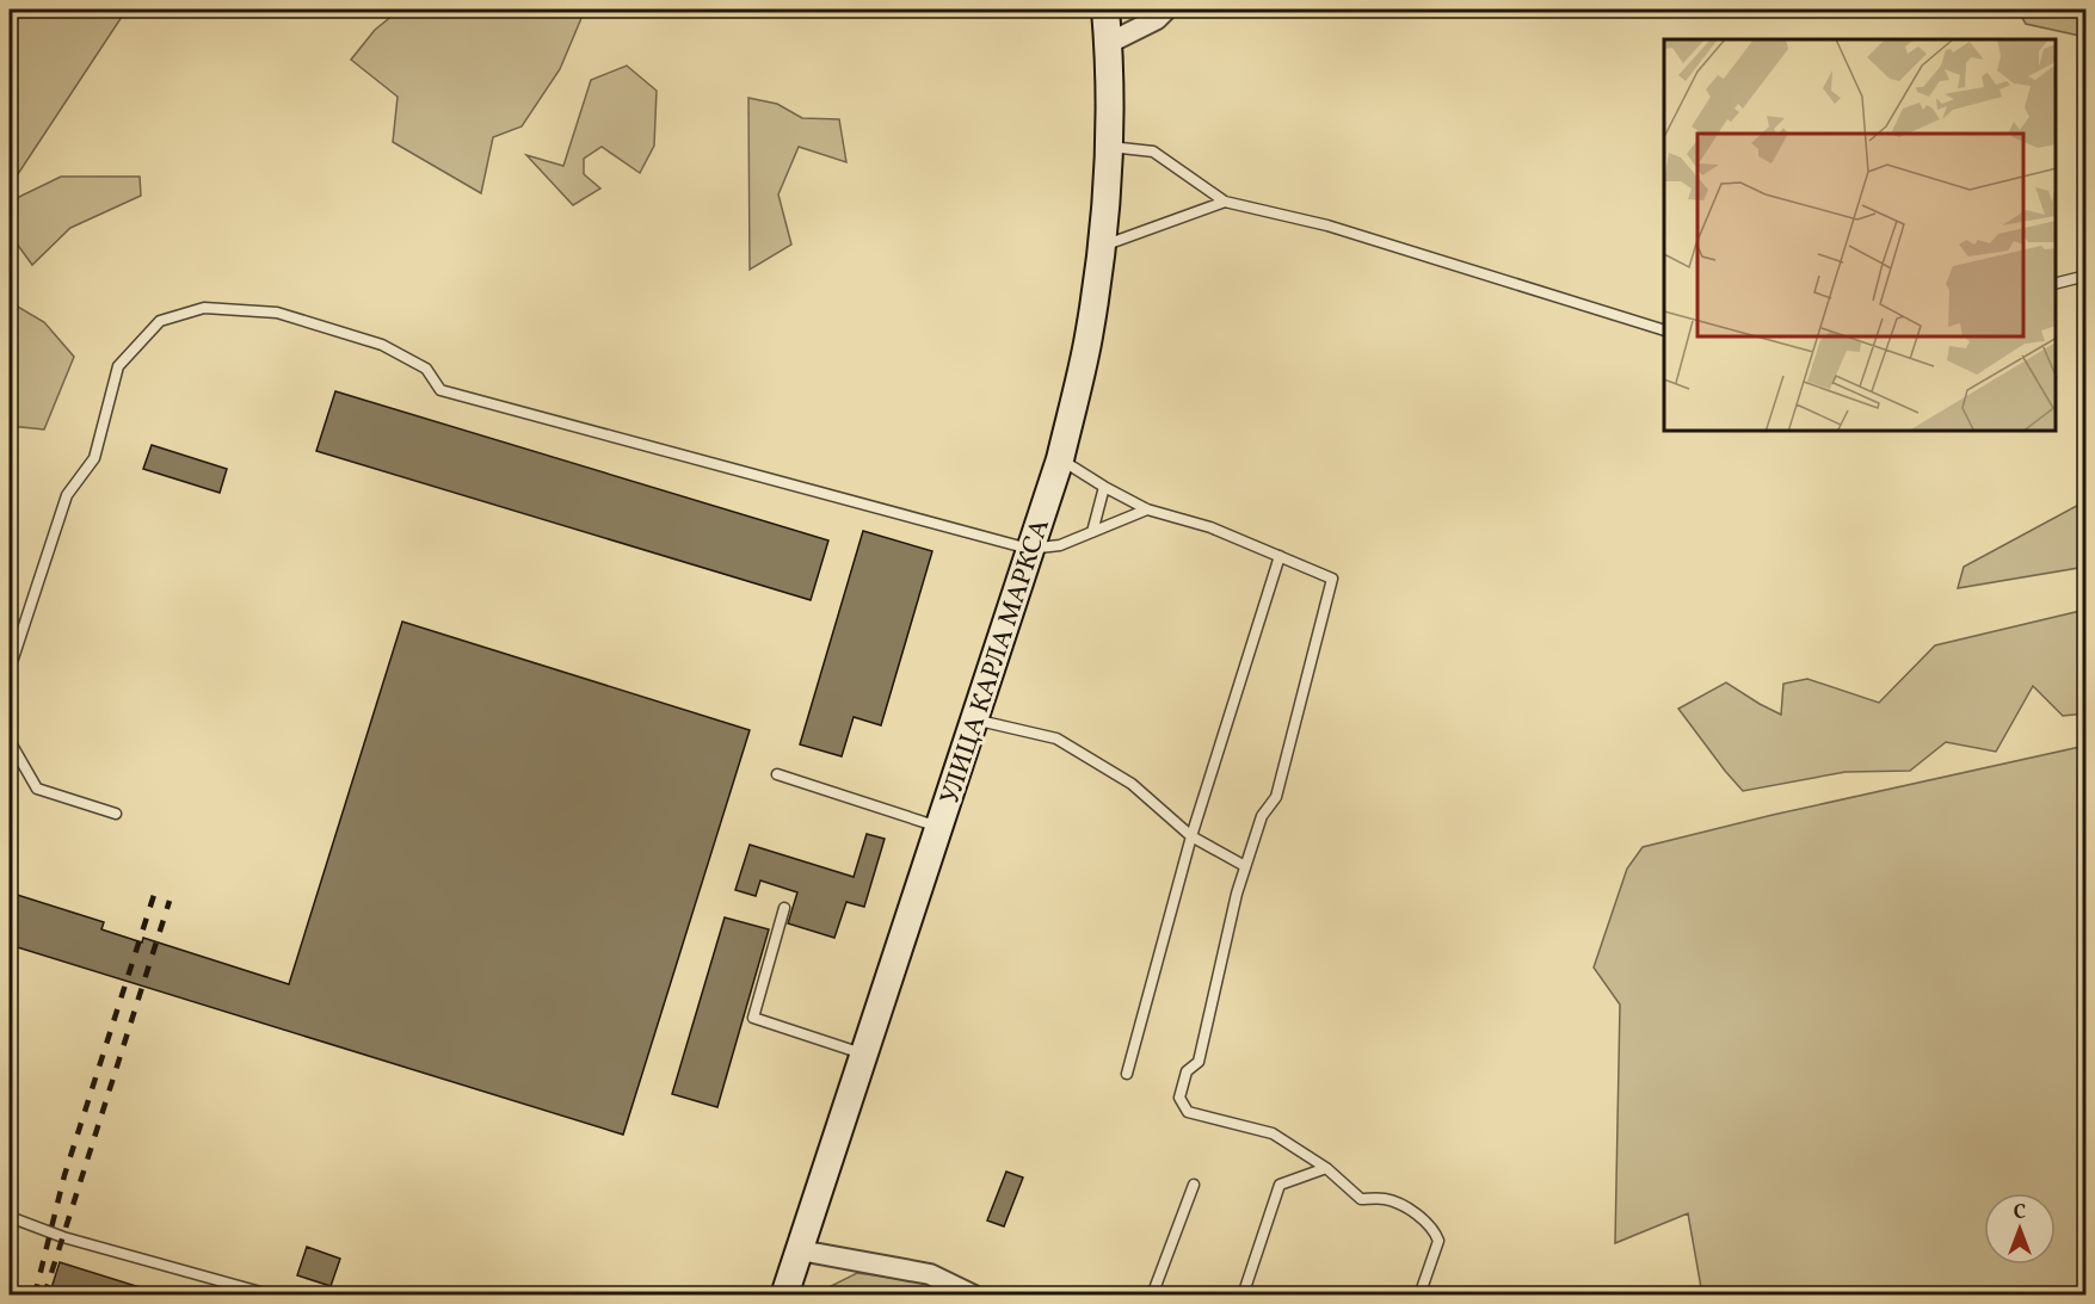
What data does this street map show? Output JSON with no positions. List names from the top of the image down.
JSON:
{
  "streets": {
    "main road": ["УЛИЦА КАРЛА МАРКСА"]
  },
  "north": "top"
}
